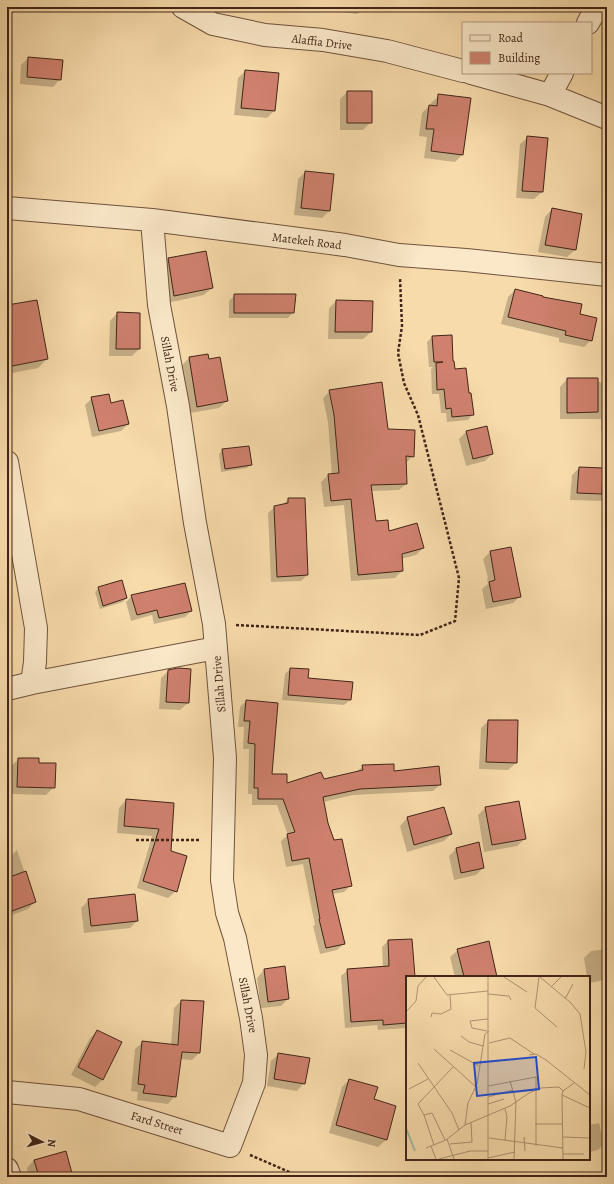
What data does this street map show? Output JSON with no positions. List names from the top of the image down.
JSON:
{
  "streets": {
    "street": [
      "Alaffia Drive",
      "Matekeh Road",
      "Sillah Drive",
      "Fard Street"
    ]
  },
  "crossings": [
    ["Matekeh Road", "Sillah Drive"],
    ["Sillah Drive", "Fard Street"]
  ],
  "legend": ["Road", "Building"],
  "north": "right"
}
